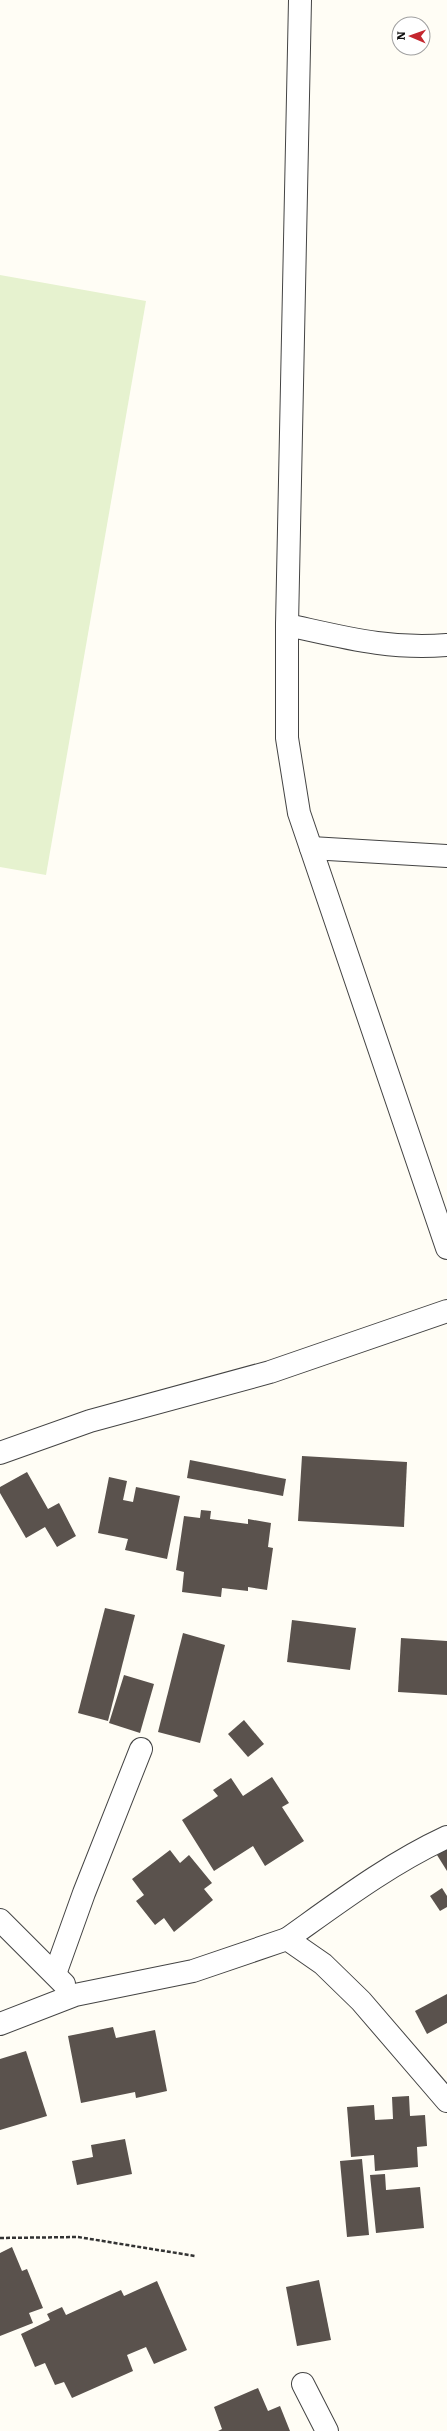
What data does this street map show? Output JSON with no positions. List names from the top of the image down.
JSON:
{
  "north": "left"
}
